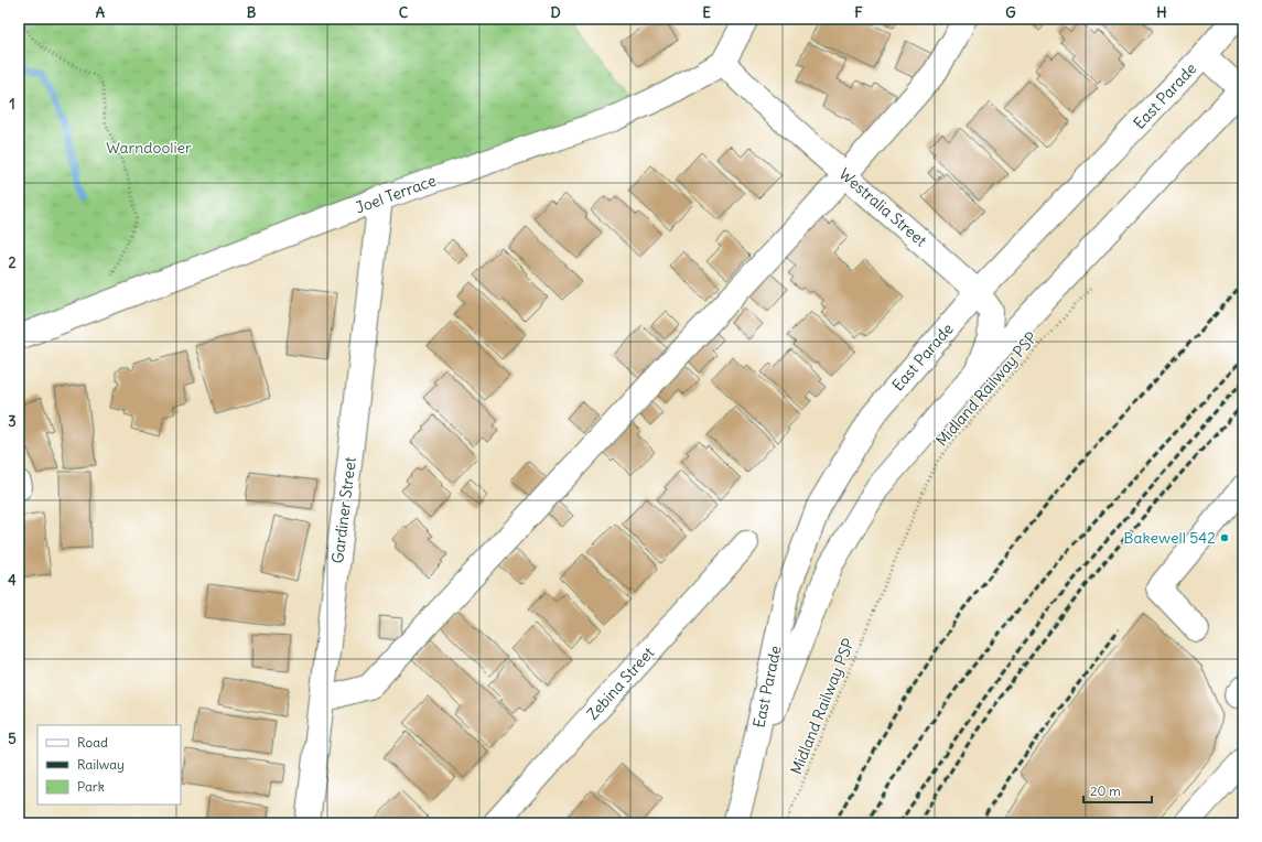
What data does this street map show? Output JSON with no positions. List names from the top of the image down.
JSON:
{
  "streets": {
    "main road": [
      "East Parade",
      "Joel Terrace",
      "Westralia Street",
      "Gardiner Street",
      "Zebina Street"
    ],
    "path": ["Midland Railway PSP"]
  },
  "crossings": [
    ["East Parade", "Westralia Street"],
    ["Joel Terrace", "Westralia Street"],
    ["Joel Terrace", "Gardiner Street"]
  ],
  "parks": ["Warndoolier"],
  "places": ["Bakewell 542"],
  "legend": ["Road", "Railway", "Park"],
  "scale_bar": "20 m",
  "grid": {
    "columns": [
      "A",
      "B",
      "C",
      "D",
      "E",
      "F",
      "G",
      "H"
    ],
    "rows": [
      "1",
      "2",
      "3",
      "4",
      "5"
    ]
  }
}
